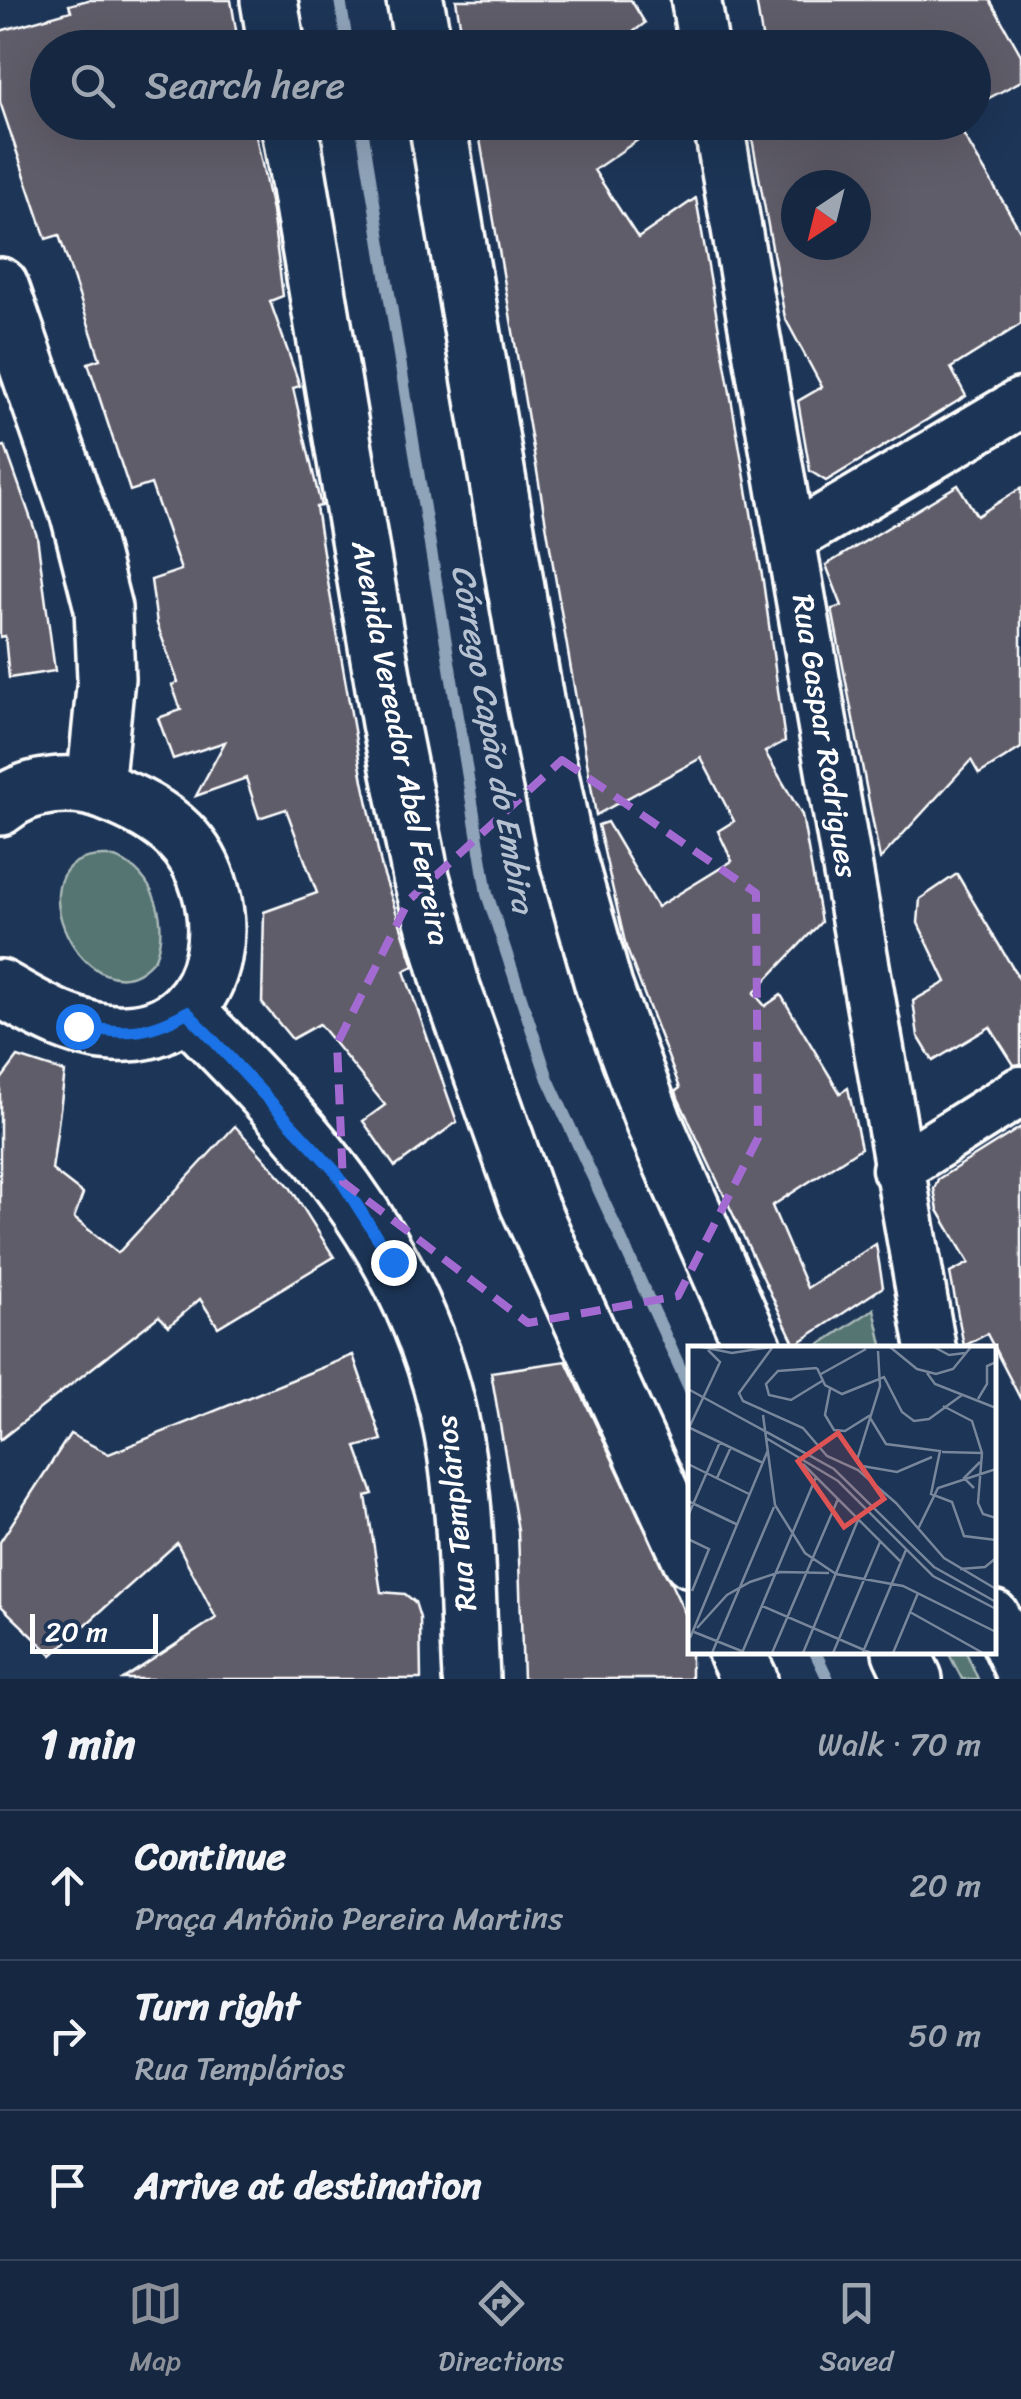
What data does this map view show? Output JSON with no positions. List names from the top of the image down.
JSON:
{
  "streets": {
    "main road": ["Avenida Vereador Abel Ferreira", "Rua Templários"],
    "street": ["Rua Gaspar Rodrigues"]
  },
  "water": ["Córrego Capão do Embira"],
  "scale_bar": "20 m",
  "north": "bottom left",
  "page": {
    "search": "Search here",
    "scale": "20 m",
    "heading": ["1 min", "Walk · 70 m"],
    "list": [
      ["Continue", "Praça Antônio Pereira Martins", "20 m"],
      ["Turn right", "Rua Templários", "50 m"],
      "Arrive at destination"
    ],
    "nav": ["Map", "Directions", "Saved"]
  }
}
